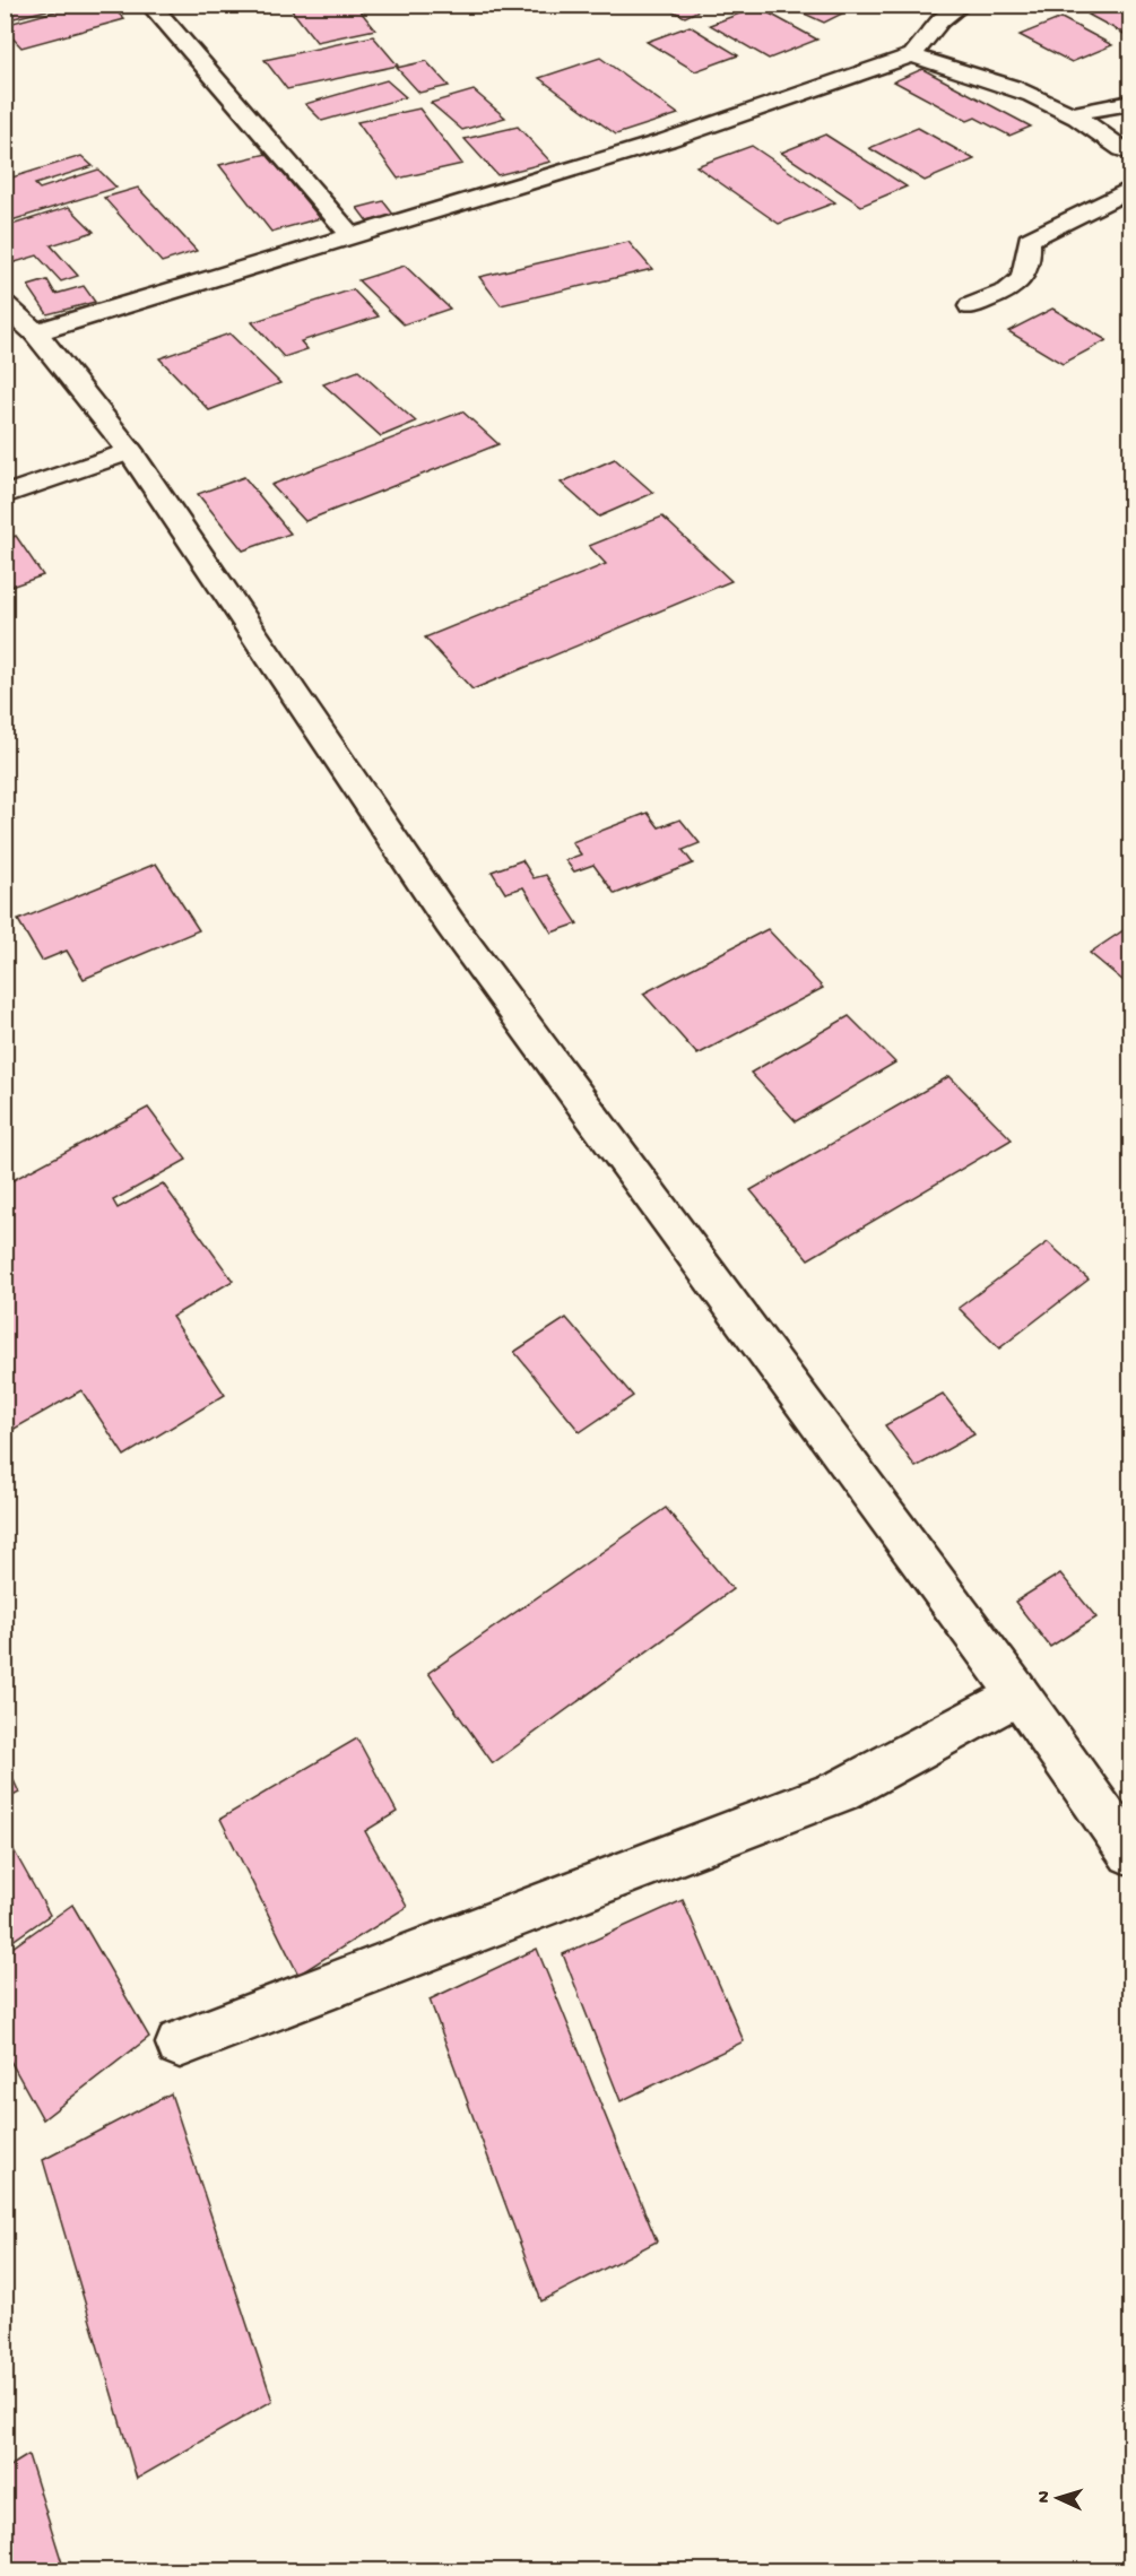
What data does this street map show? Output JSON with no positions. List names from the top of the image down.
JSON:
{
  "north": "left"
}
